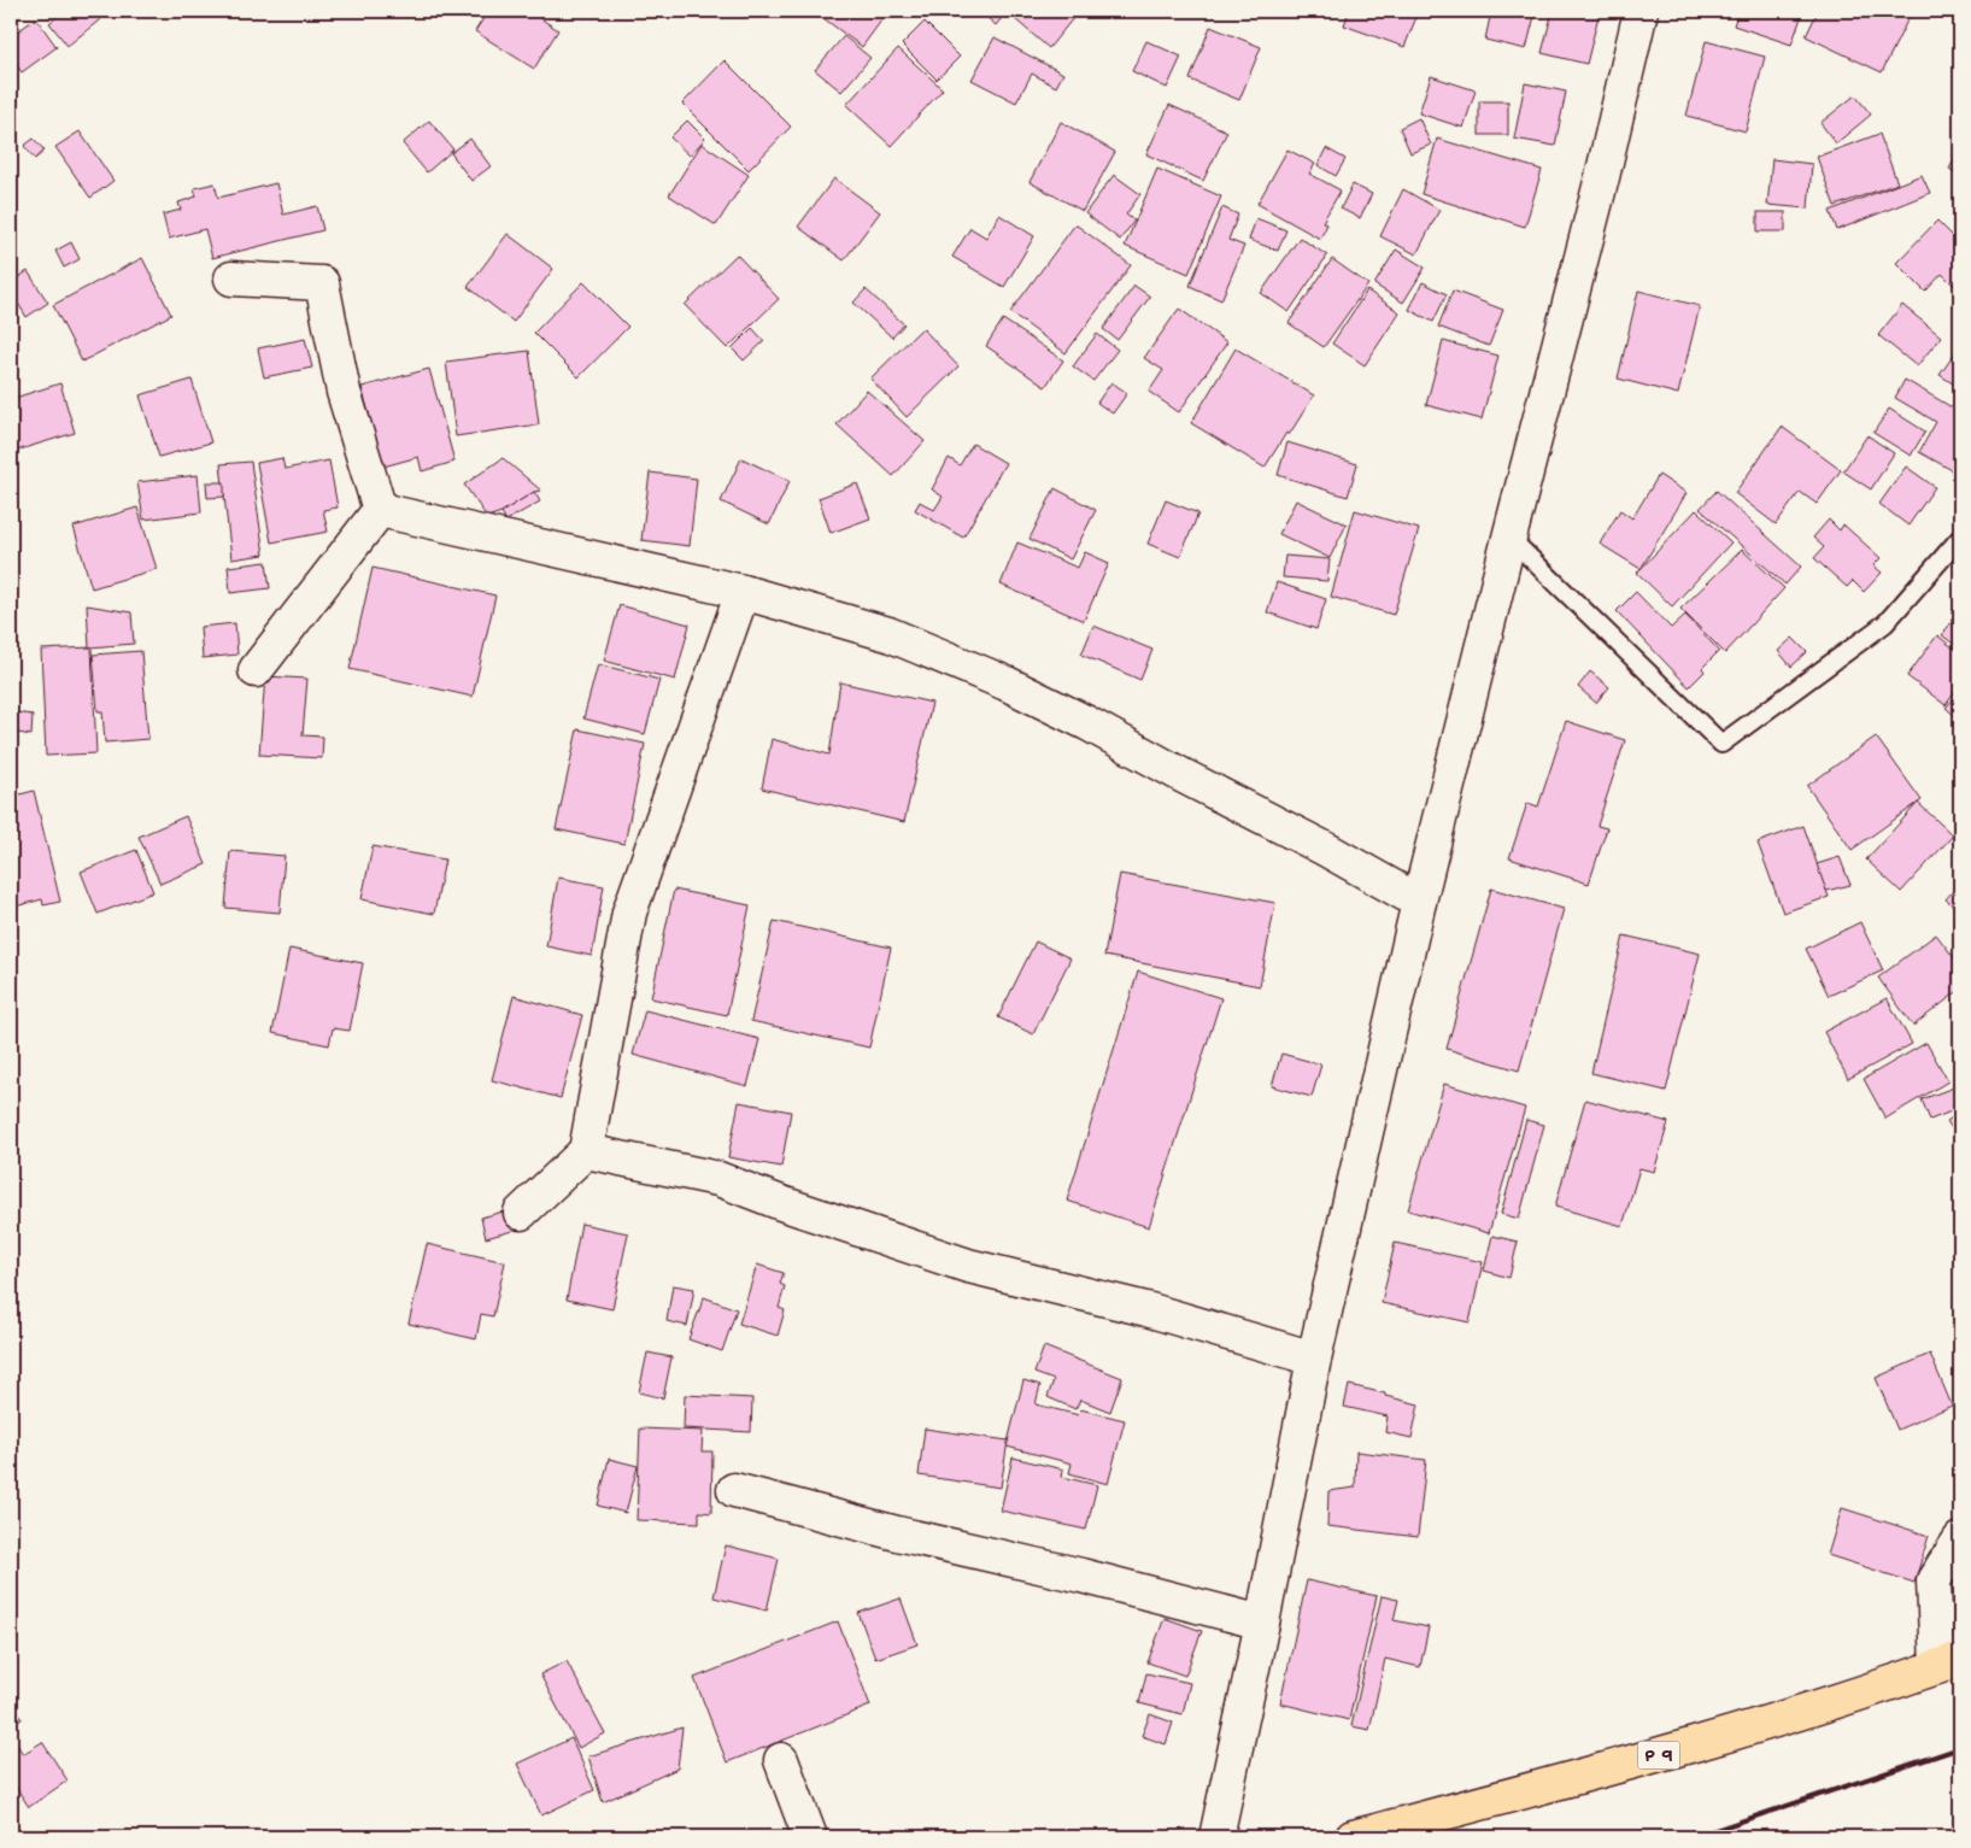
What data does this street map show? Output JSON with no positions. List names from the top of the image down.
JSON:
{
  "streets": {
    "main road": ["P 9"]
  }
}
